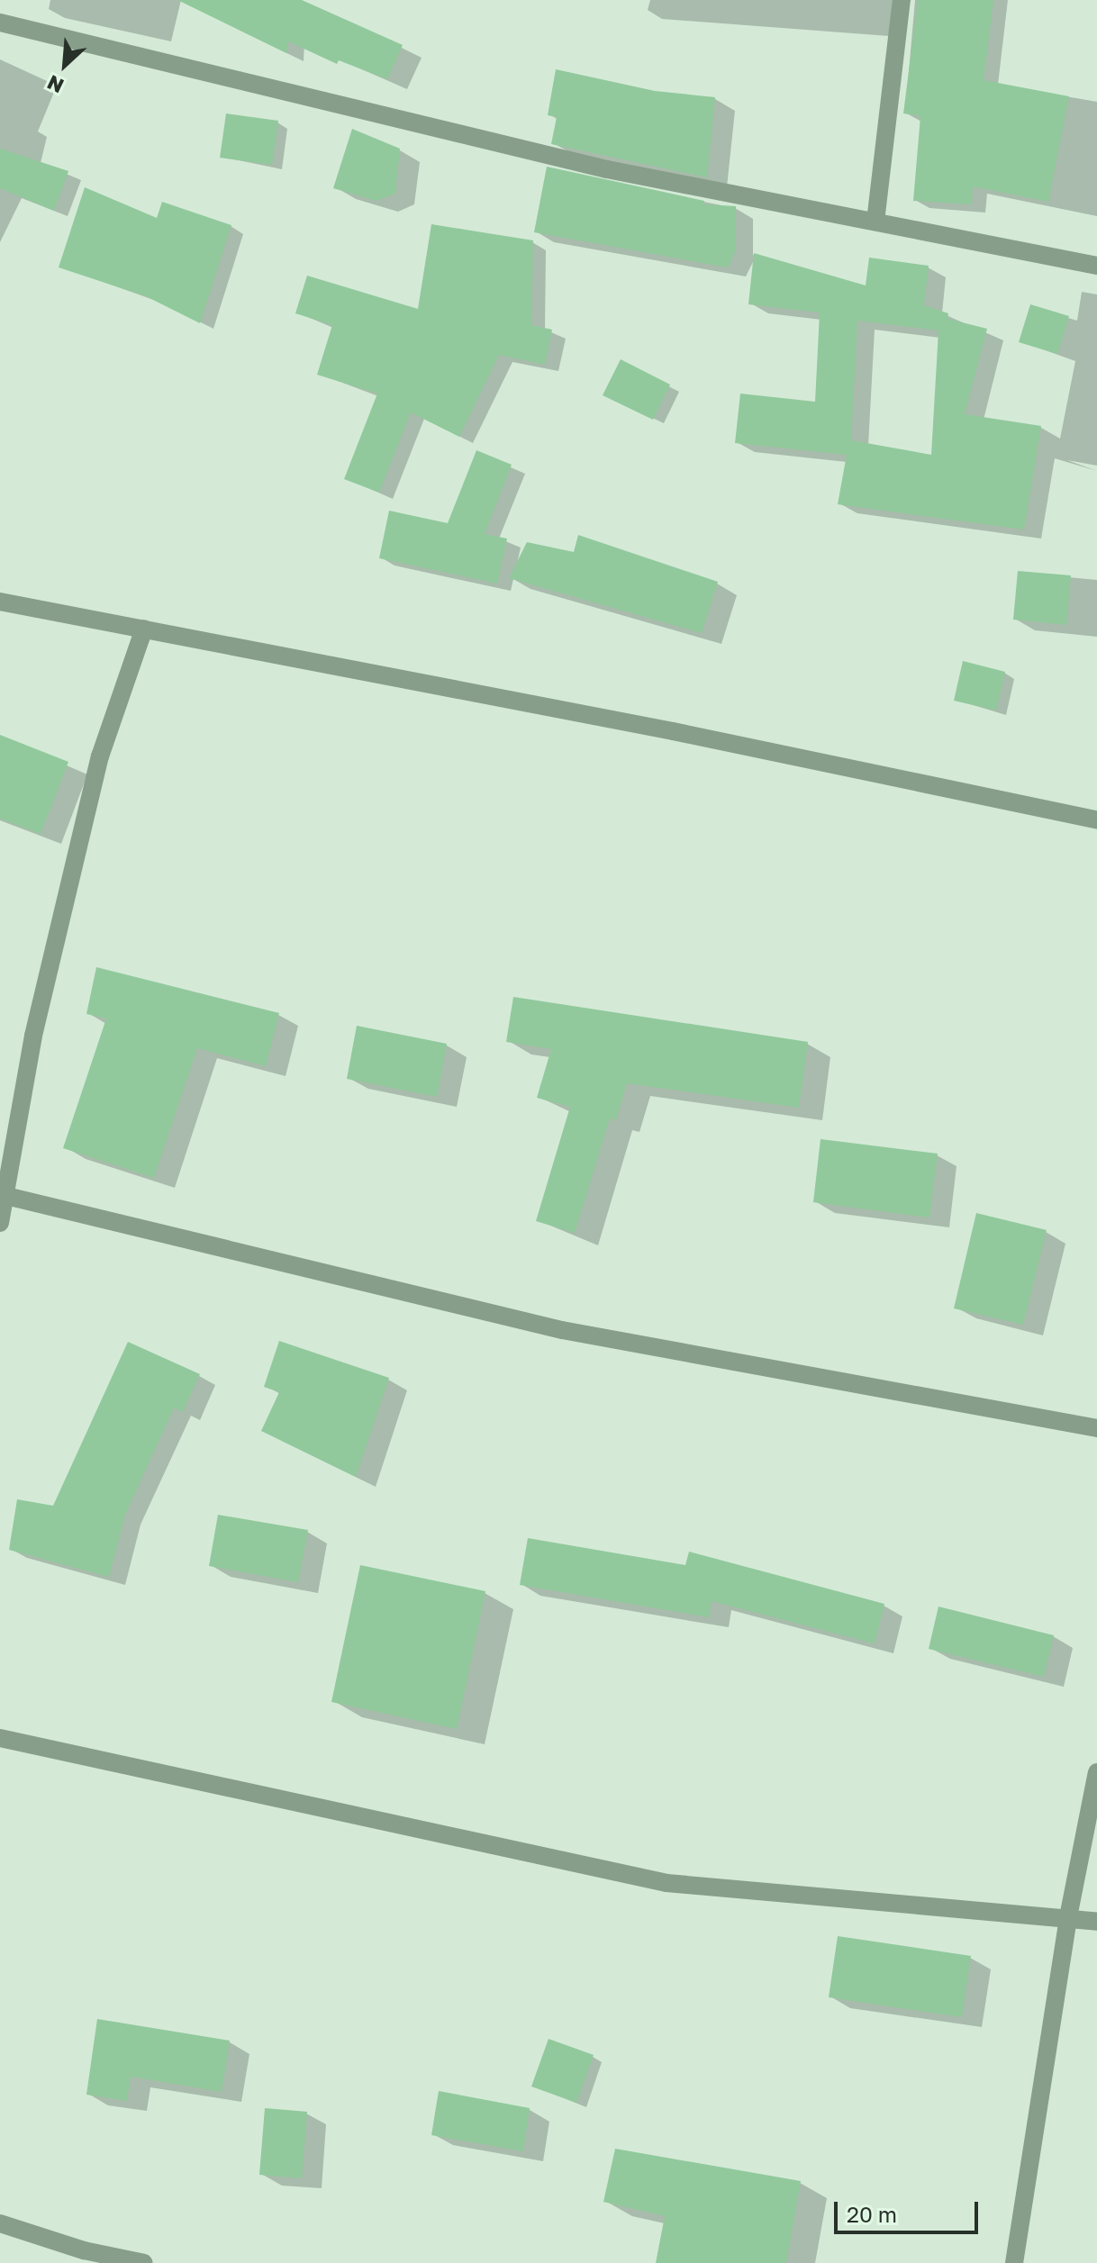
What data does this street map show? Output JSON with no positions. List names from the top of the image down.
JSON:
{
  "scale_bar": "20 m",
  "north": "bottom left"
}
